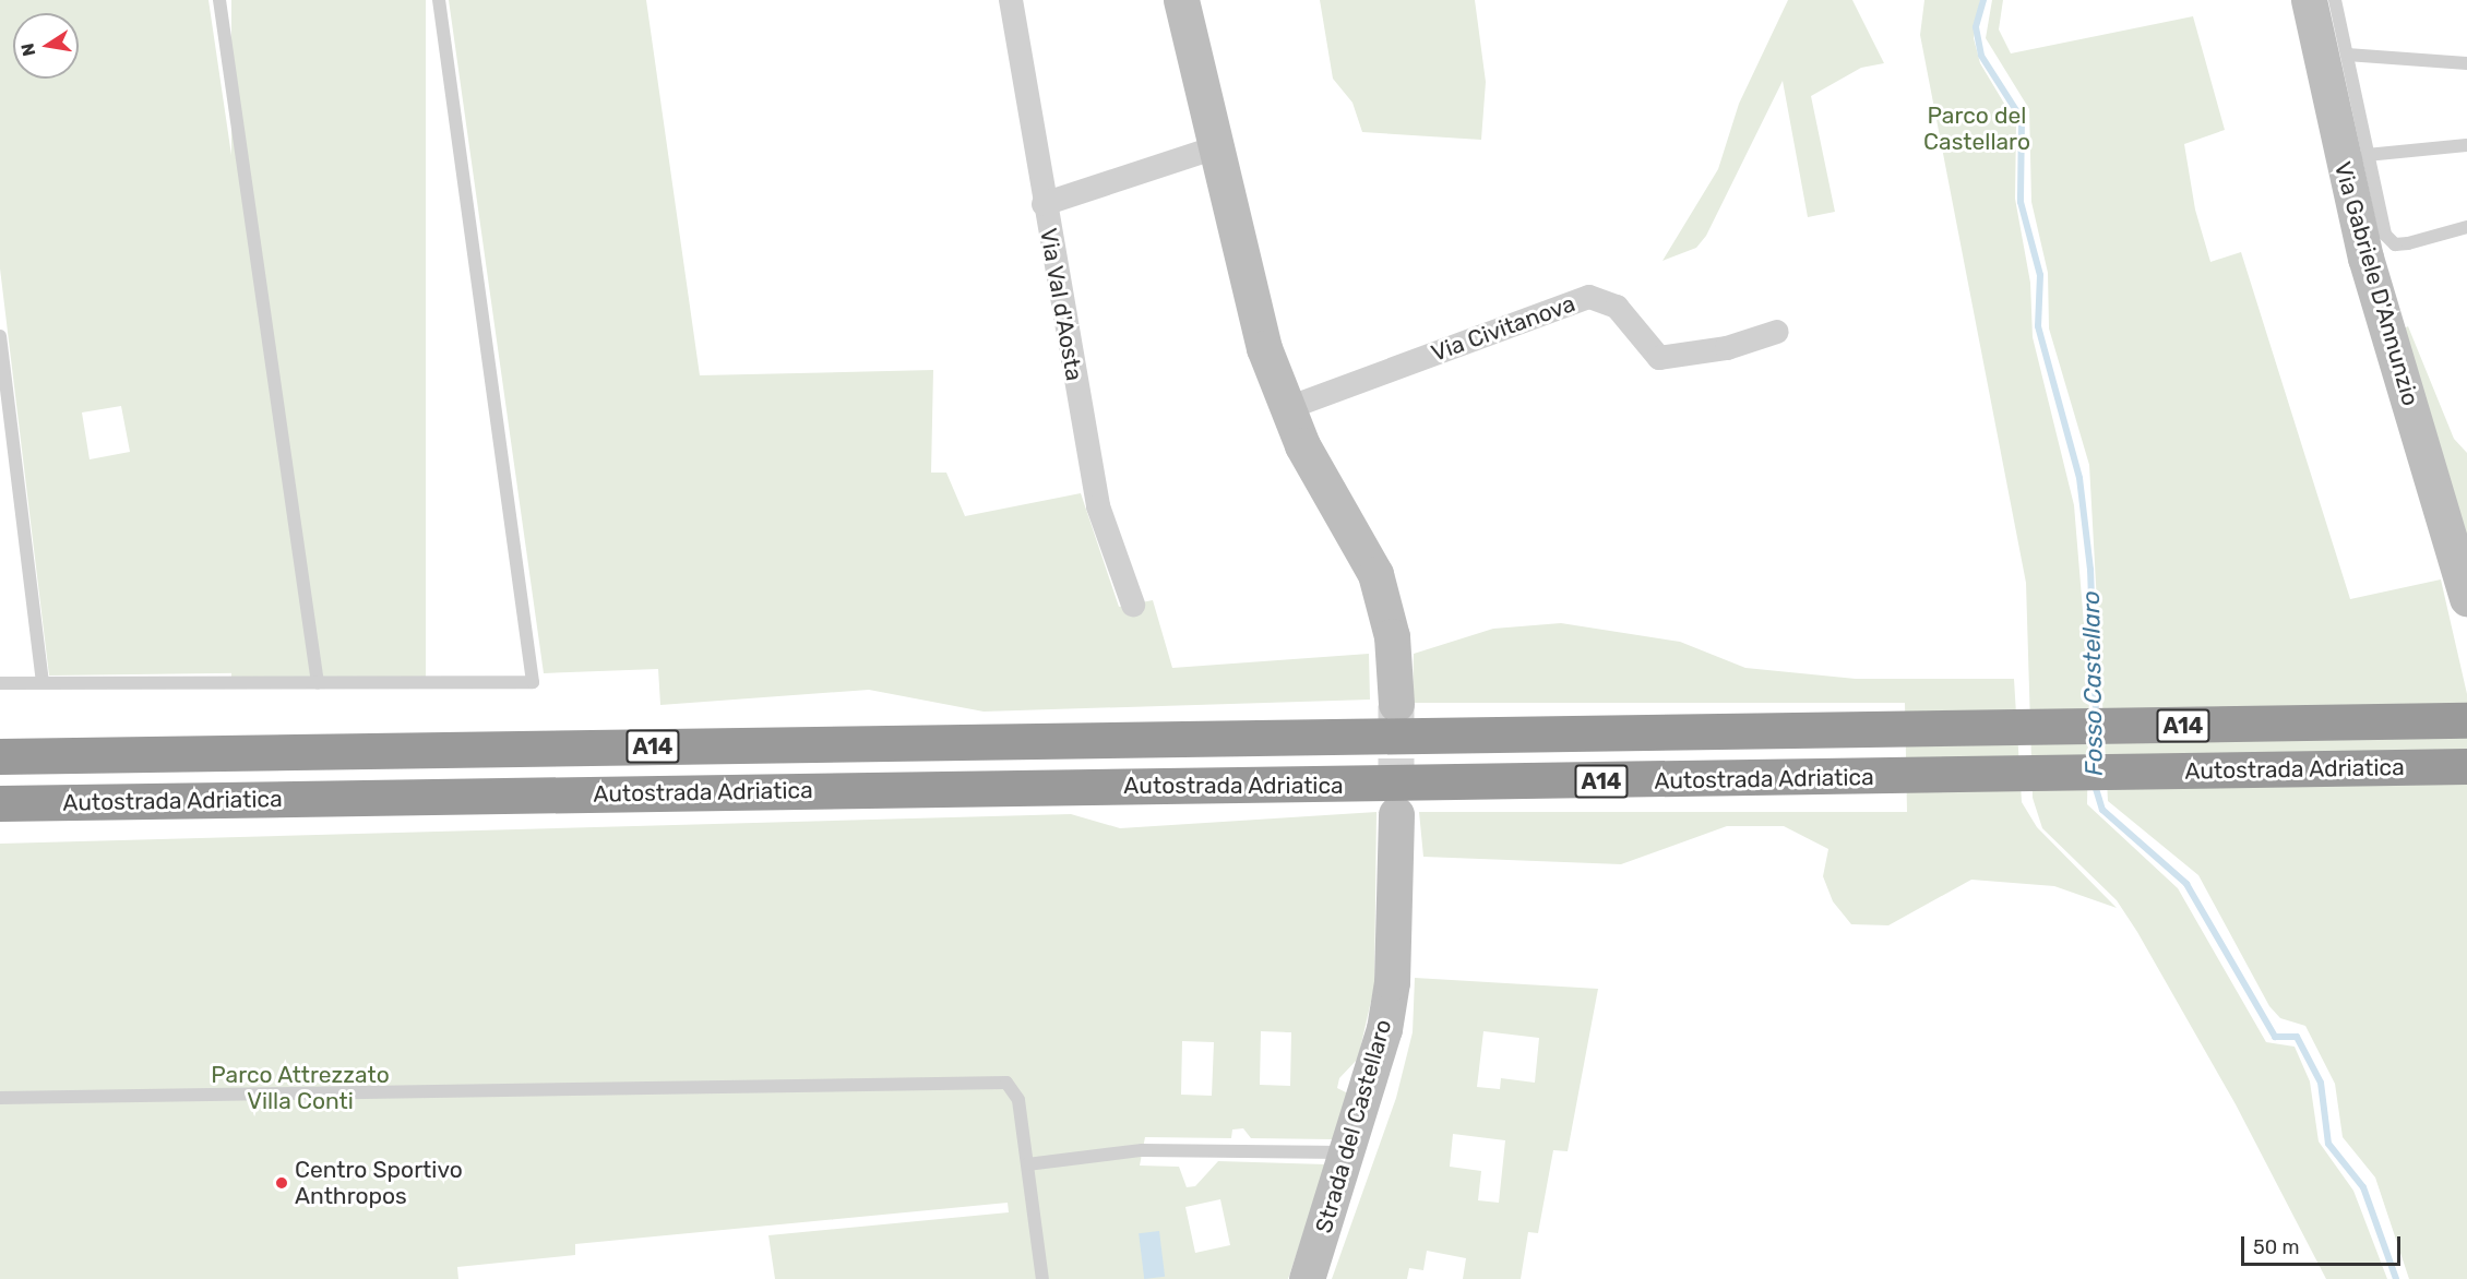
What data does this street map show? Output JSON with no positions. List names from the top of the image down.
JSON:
{
  "streets": {
    "highway": ["A14", "Autostrada Adriatica"],
    "street": [
      "Via Gabriele D'Annunzio",
      "Via Val d'Aosta",
      "Via Civitanova",
      "Strada del Castellaro"
    ]
  },
  "water": ["Fosso Castellaro"],
  "parks": ["Parco del Castellaro", "Parco Attrezzato Villa Conti"],
  "places": ["Centro Sportivo Anthropos"],
  "scale_bar": "50 m",
  "north": "left"
}
